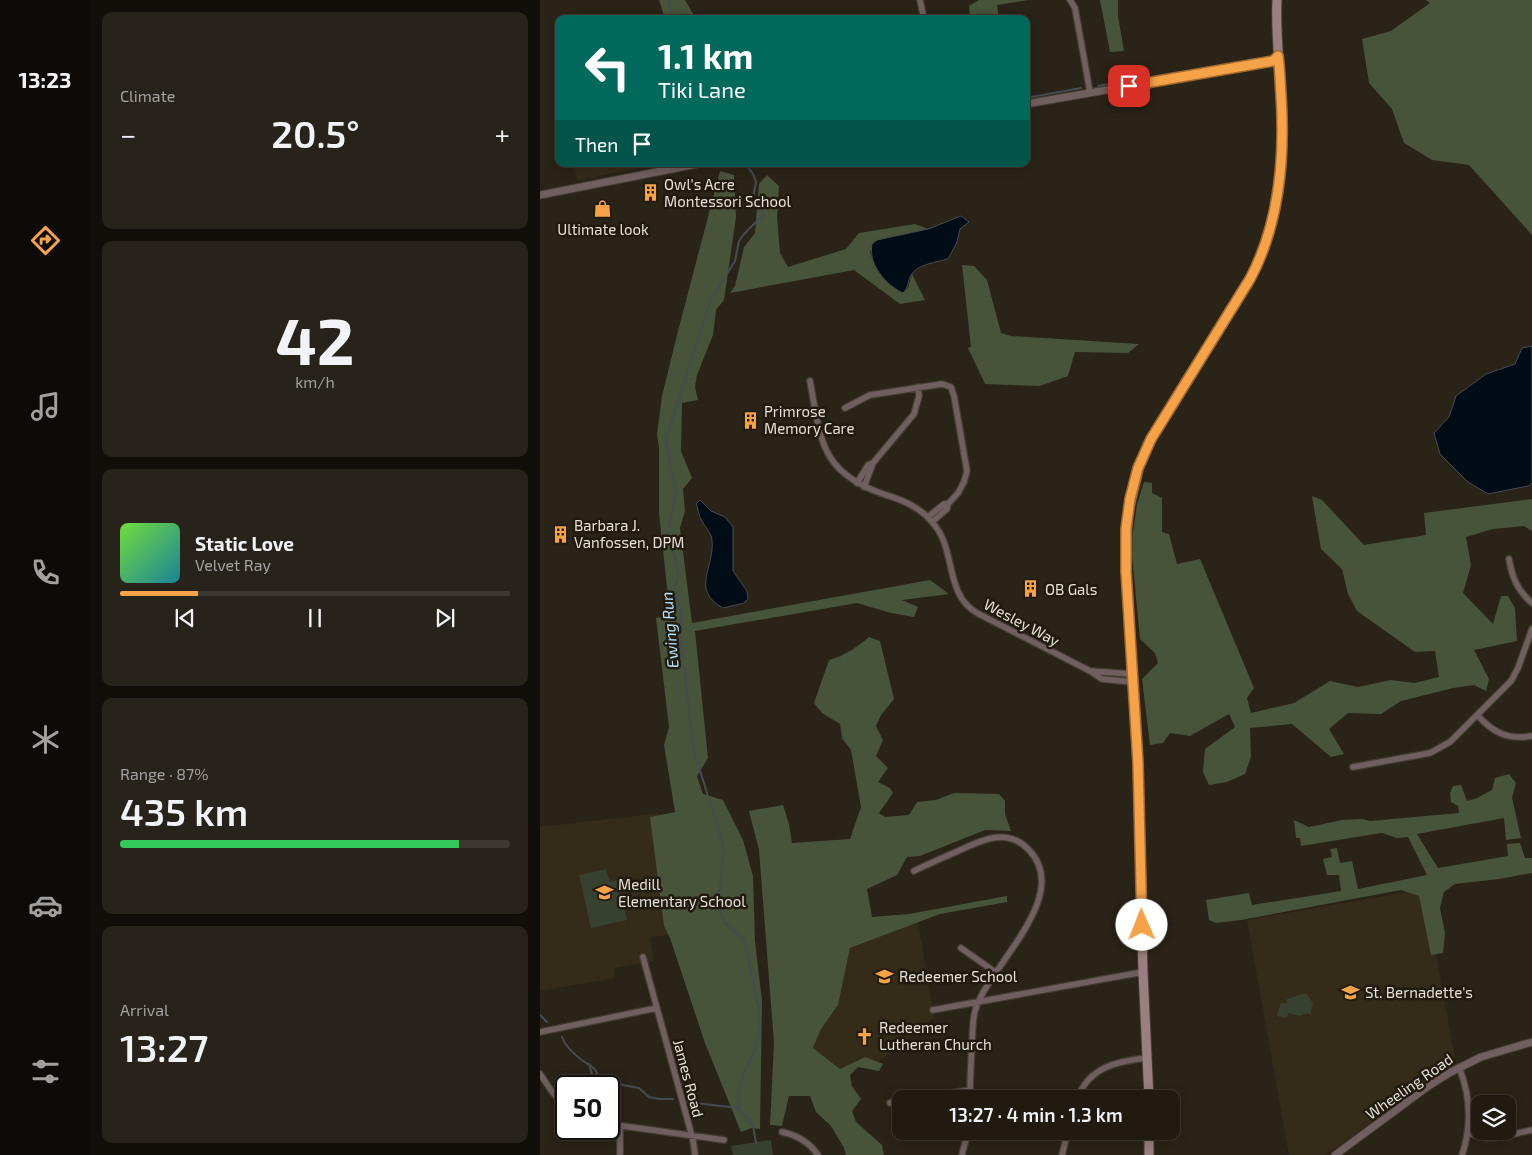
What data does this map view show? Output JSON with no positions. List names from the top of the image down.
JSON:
{
  "streets": {
    "street": ["Wesley Way", "James Road", "Wheeling Road"]
  },
  "water": ["Ewing Run"],
  "places": {
    "building": [
      "Owl's Acre Montessori School",
      "Primrose Memory Care",
      "Barbara J. Vanfossen, DPM",
      "OB Gals"
    ],
    "shop": ["Ultimate look"],
    "school or university": ["Medill Elementary School", "Redeemer School", "St. Bernadette's"],
    "church": ["Redeemer Lutheran Church"]
  },
  "page": {
    "tabs": "13:23",
    "tile": [
      "Climate",
      ["42", "km/h"],
      ["Range · 87%", "435 km"],
      ["Arrival", "13:27"]
    ],
    "turn": ["1.1 km", "Tiki Lane"],
    "heat": ["−", "20.5°", "+"],
    "then": "Then",
    "song": ["Static Love", "Velvet Ray"],
    "limit": "50",
    "trip": "13:27 · 4 min · 1.3 km"
  }
}
